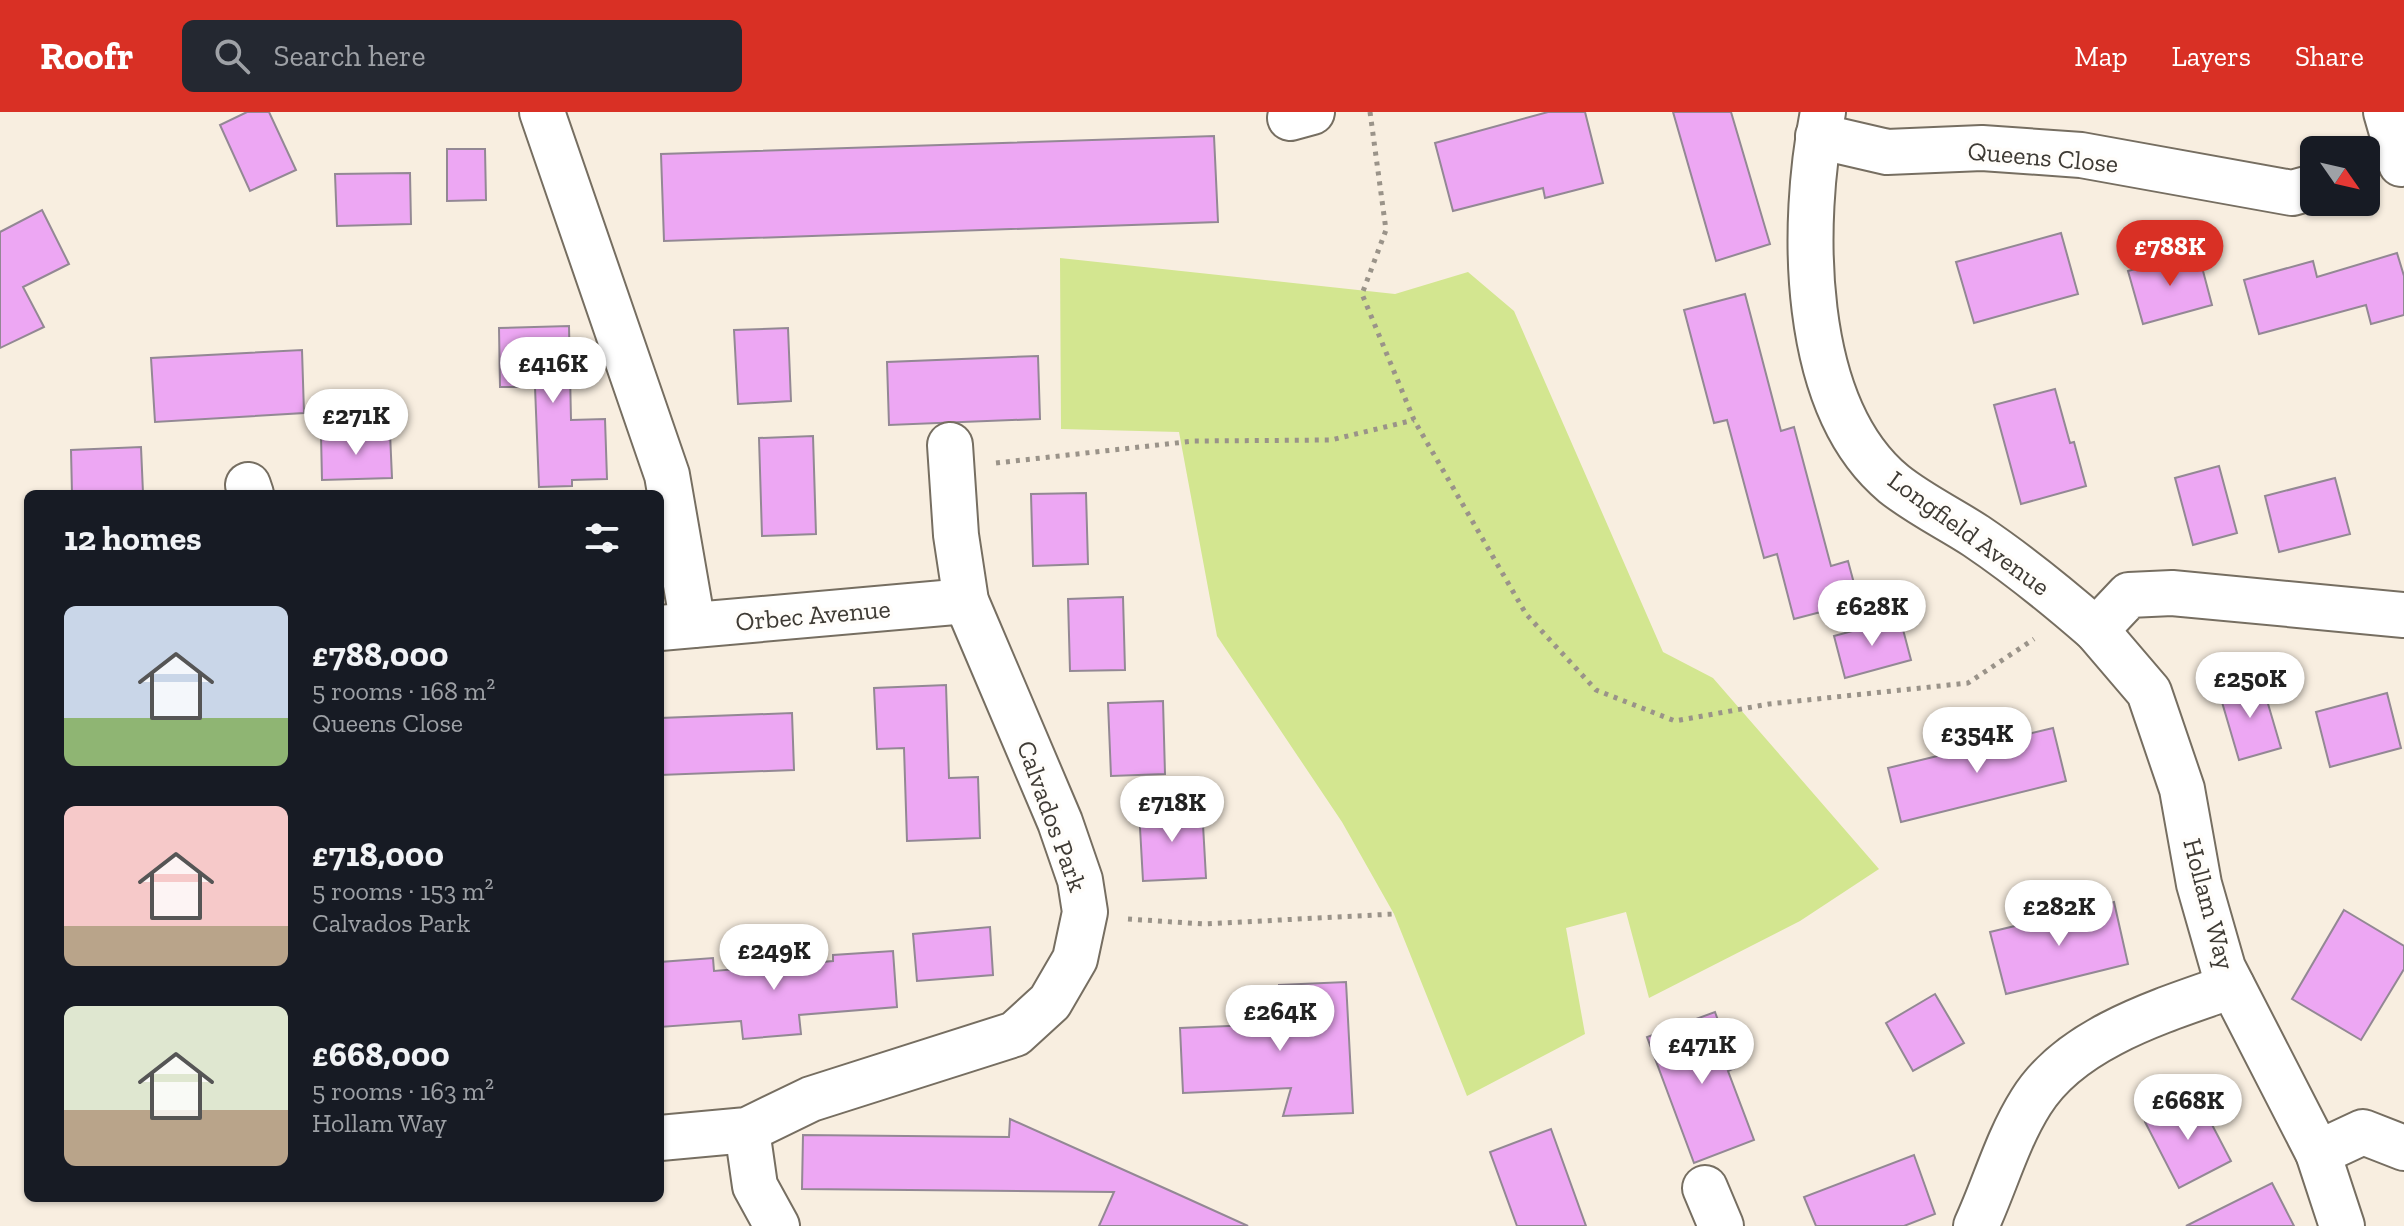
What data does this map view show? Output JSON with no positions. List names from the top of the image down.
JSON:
{
  "streets": {
    "street": [
      "Queens Close",
      "Longfield Avenue",
      "Orbec Avenue",
      "Calvados Park",
      "Hollam Way"
    ]
  },
  "crossings": [
    ["Queens Close", "Longfield Avenue"],
    ["Longfield Avenue", "Hollam Way"],
    ["Orbec Avenue", "Calvados Park"]
  ],
  "north": "bottom right",
  "page": {
    "header": "Roofr",
    "search": "Search here",
    "nav": ["Map", "Layers", "Share"],
    "price": [
      "£788K",
      "£416K",
      "£271K",
      "£628K",
      "£250K",
      "£354K",
      "£718K",
      "£282K",
      "£249K",
      "£264K",
      "£471K",
      "£668K"
    ],
    "heading": "12 homes",
    "list": [
      {
        "name": "£788,000",
        "note": "5 rooms · 168 m² · Queens Close"
      },
      {
        "name": "£718,000",
        "note": "5 rooms · 153 m² · Calvados Park"
      },
      {
        "name": "£668,000",
        "note": "5 rooms · 163 m² · Hollam Way"
      }
    ]
  }
}
